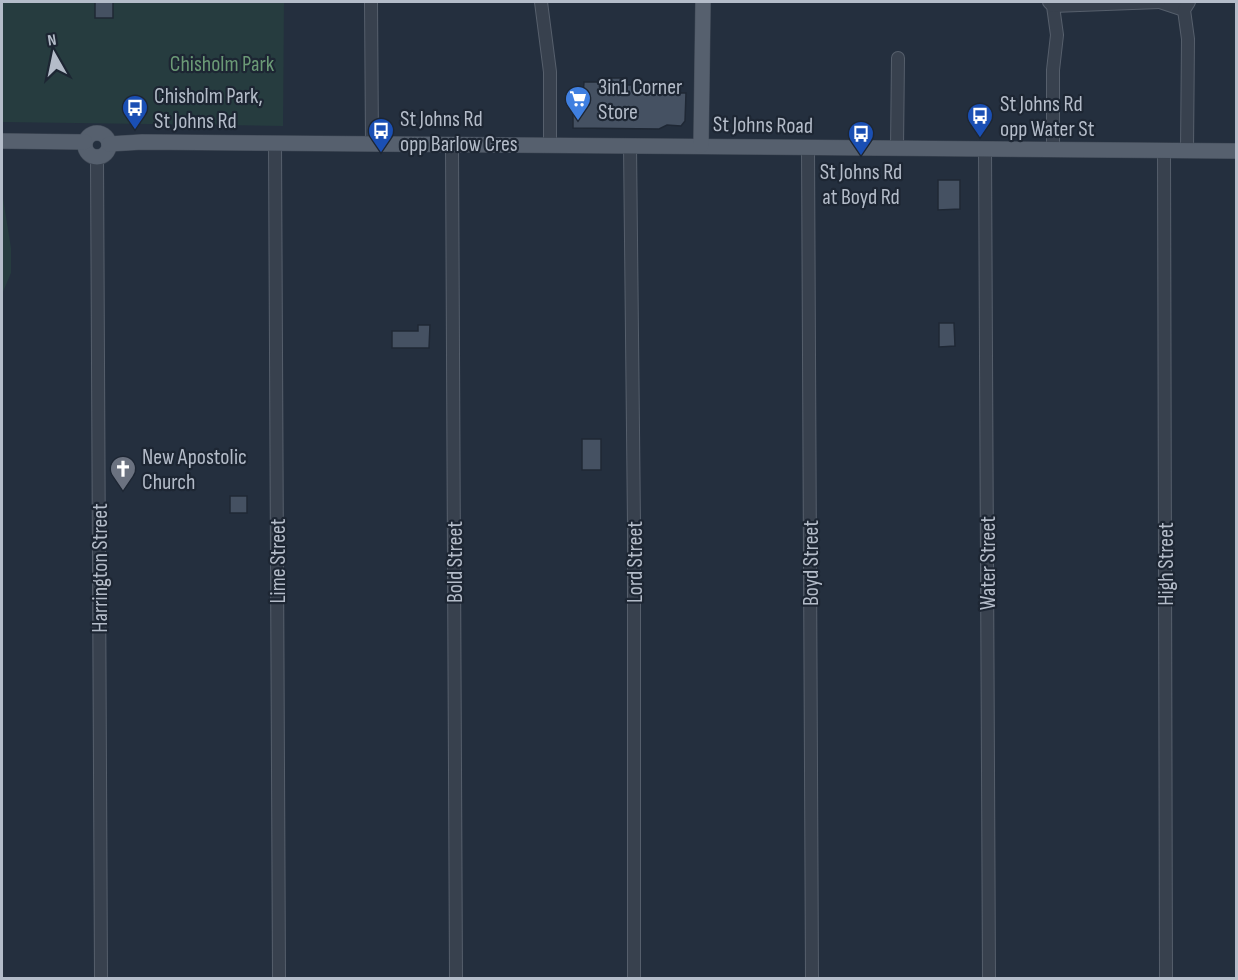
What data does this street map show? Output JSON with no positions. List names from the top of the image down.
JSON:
{
  "streets": {
    "main road": ["St Johns Road"],
    "street": [
      "Lime Street",
      "Bold Street",
      "Lord Street",
      "Boyd Street",
      "Water Street",
      "High Street",
      "Harrington Street"
    ]
  },
  "crossings": [
    ["St Johns Road", "Lime Street"],
    ["St Johns Road", "Bold Street"],
    ["St Johns Road", "Lord Street"],
    ["St Johns Road", "Boyd Street"],
    ["St Johns Road", "Water Street"],
    ["St Johns Road", "High Street"],
    ["St Johns Road", "Harrington Street"]
  ],
  "parks": ["Chisholm Park"],
  "places": {
    "supermarket": ["3in1 Corner Store"],
    "bus stop": [
      "Chisholm Park, St Johns Rd",
      "St Johns Rd opp Water St",
      "St Johns Rd opp Barlow Cres",
      "St Johns Rd at Boyd Rd"
    ],
    "church": ["New Apostolic Church"]
  },
  "north": "top"
}
